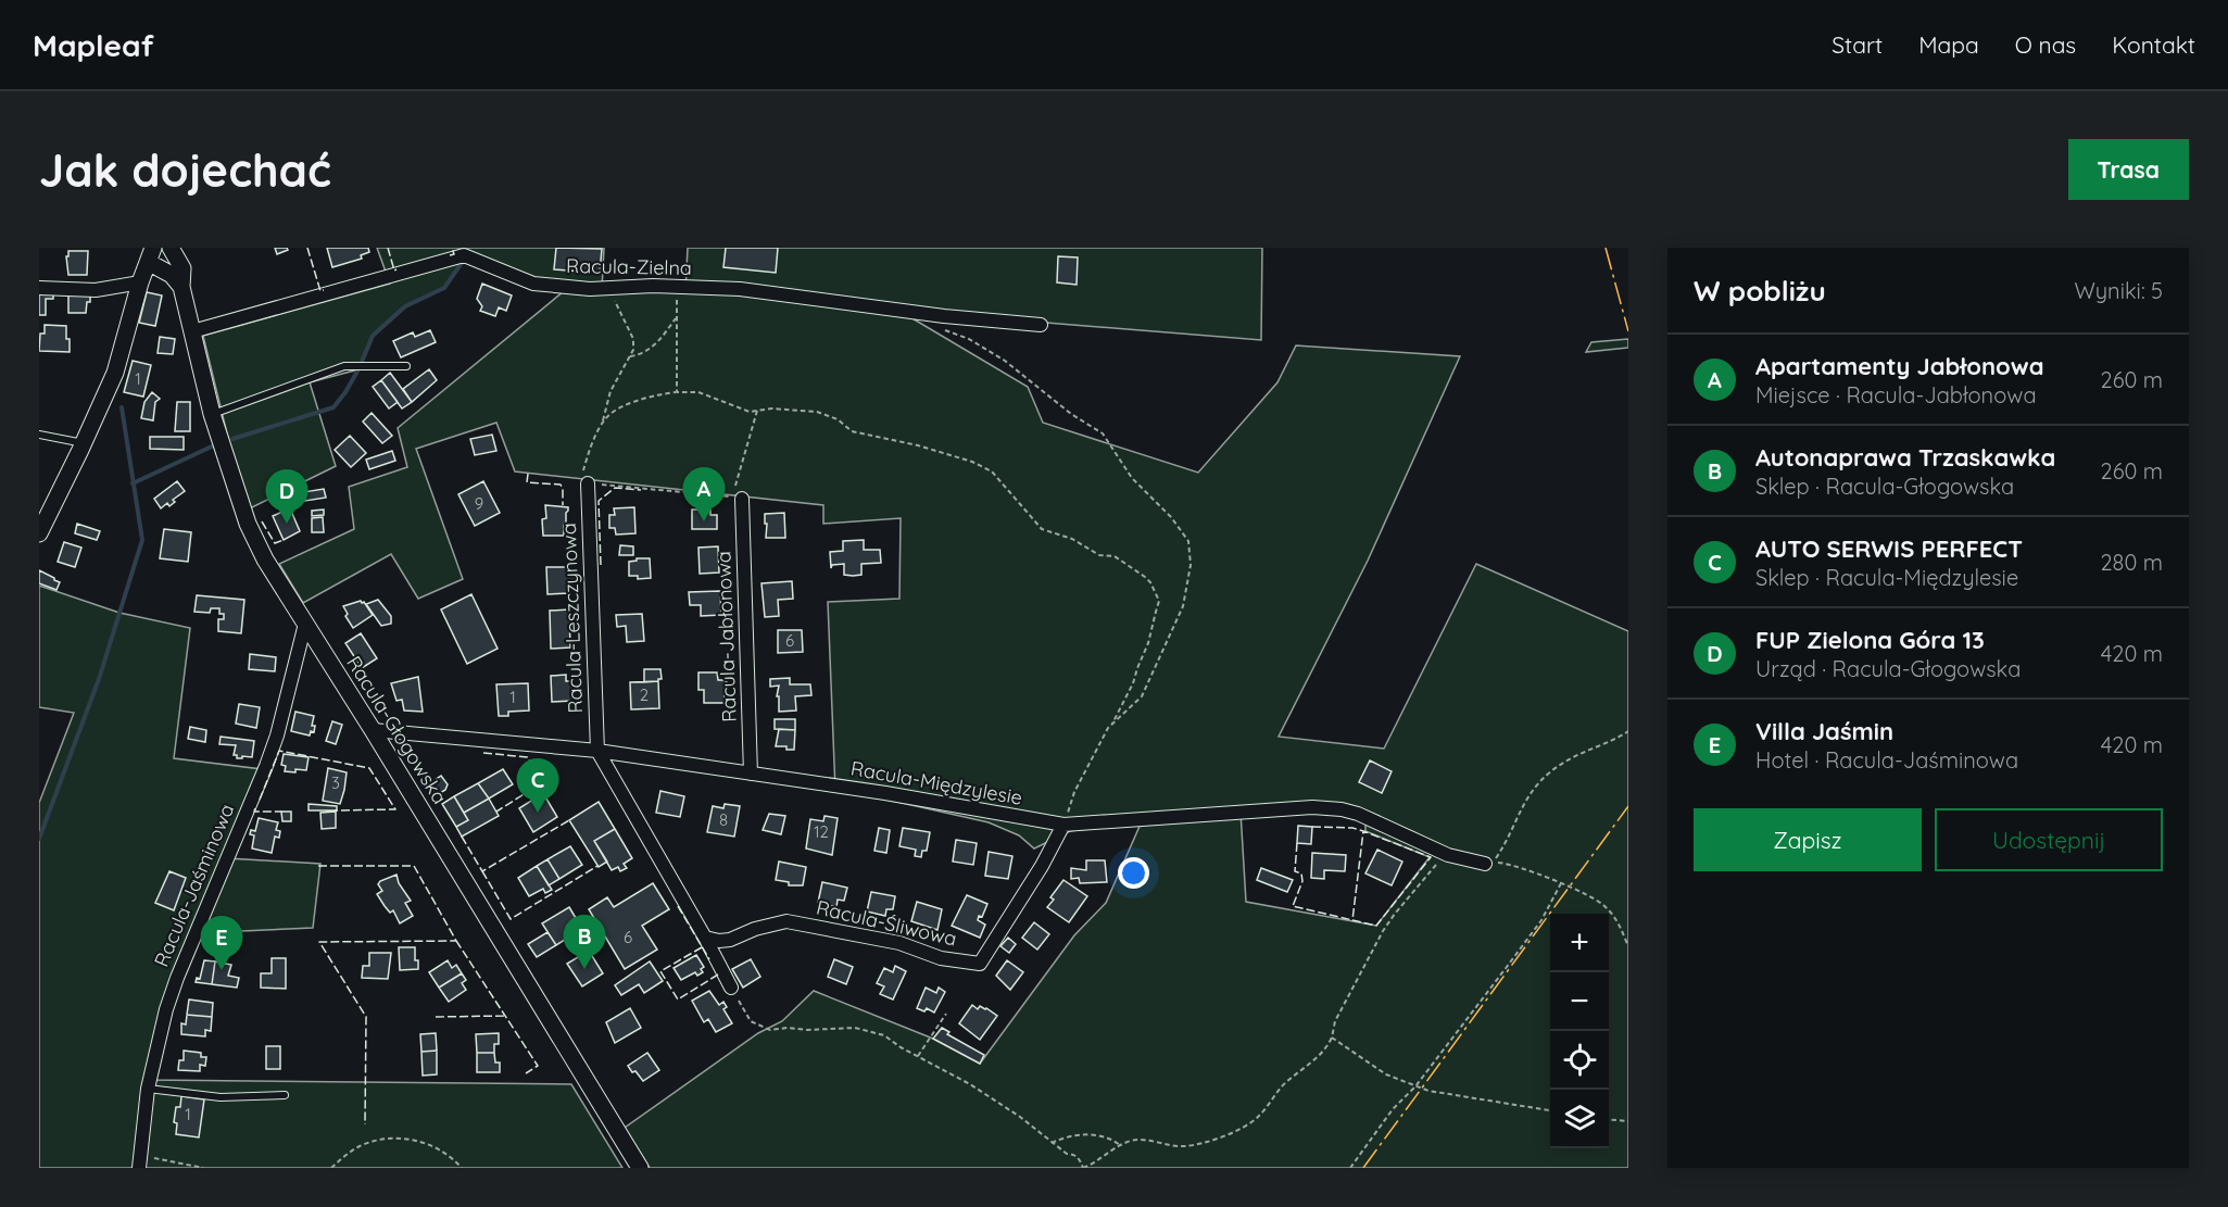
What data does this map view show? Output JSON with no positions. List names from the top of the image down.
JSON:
{
  "streets": {
    "street": [
      "Racula-Zielna",
      "Racula-Leszczynowa",
      "Racula-Jabłonowa",
      "Racula-Głogowska",
      "Racula-Międzylesie",
      "Racula-Jaśminowa",
      "Racula-Śliwowa"
    ]
  },
  "crossings": [
    ["Racula-Zielna", "Racula-Głogowska"],
    ["Racula-Leszczynowa", "Racula-Międzylesie"],
    ["Racula-Jabłonowa", "Racula-Międzylesie"],
    ["Racula-Głogowska", "Racula-Międzylesie"],
    ["Racula-Głogowska", "Racula-Jaśminowa"],
    ["Racula-Międzylesie", "Racula-Śliwowa"]
  ],
  "house_numbers": [
    "1",
    "9",
    "6",
    "2",
    "1",
    "3",
    "8",
    "12",
    "6",
    "1"
  ],
  "page": {
    "header": "Mapleaf",
    "nav": [
      "Start",
      "Mapa",
      "O nas",
      "Kontakt"
    ],
    "buttons": [
      "Trasa",
      ["Zapisz", "Udostępnij"]
    ],
    "title": "Jak dojechać",
    "heading": ["W pobliżu", "Wyniki: 5"],
    "list": [
      {
        "mark": "A",
        "name": "Apartamenty Jabłonowa",
        "note": "Miejsce · Racula-Jabłonowa",
        "value": "260 m"
      },
      {
        "mark": "B",
        "name": "Autonaprawa Trzaskawka",
        "note": "Sklep · Racula-Głogowska",
        "value": "260 m"
      },
      {
        "mark": "C",
        "name": "AUTO SERWIS PERFECT",
        "note": "Sklep · Racula-Międzylesie",
        "value": "280 m"
      },
      {
        "mark": "D",
        "name": "FUP Zielona Góra 13",
        "note": "Urząd · Racula-Głogowska",
        "value": "420 m"
      },
      {
        "mark": "E",
        "name": "Villa Jaśmin",
        "note": "Hotel · Racula-Jaśminowa",
        "value": "420 m"
      }
    ],
    "pins": [
      "A",
      "D",
      "C",
      "B",
      "E"
    ],
    "map_buttons": ["+", "−"]
  }
}
